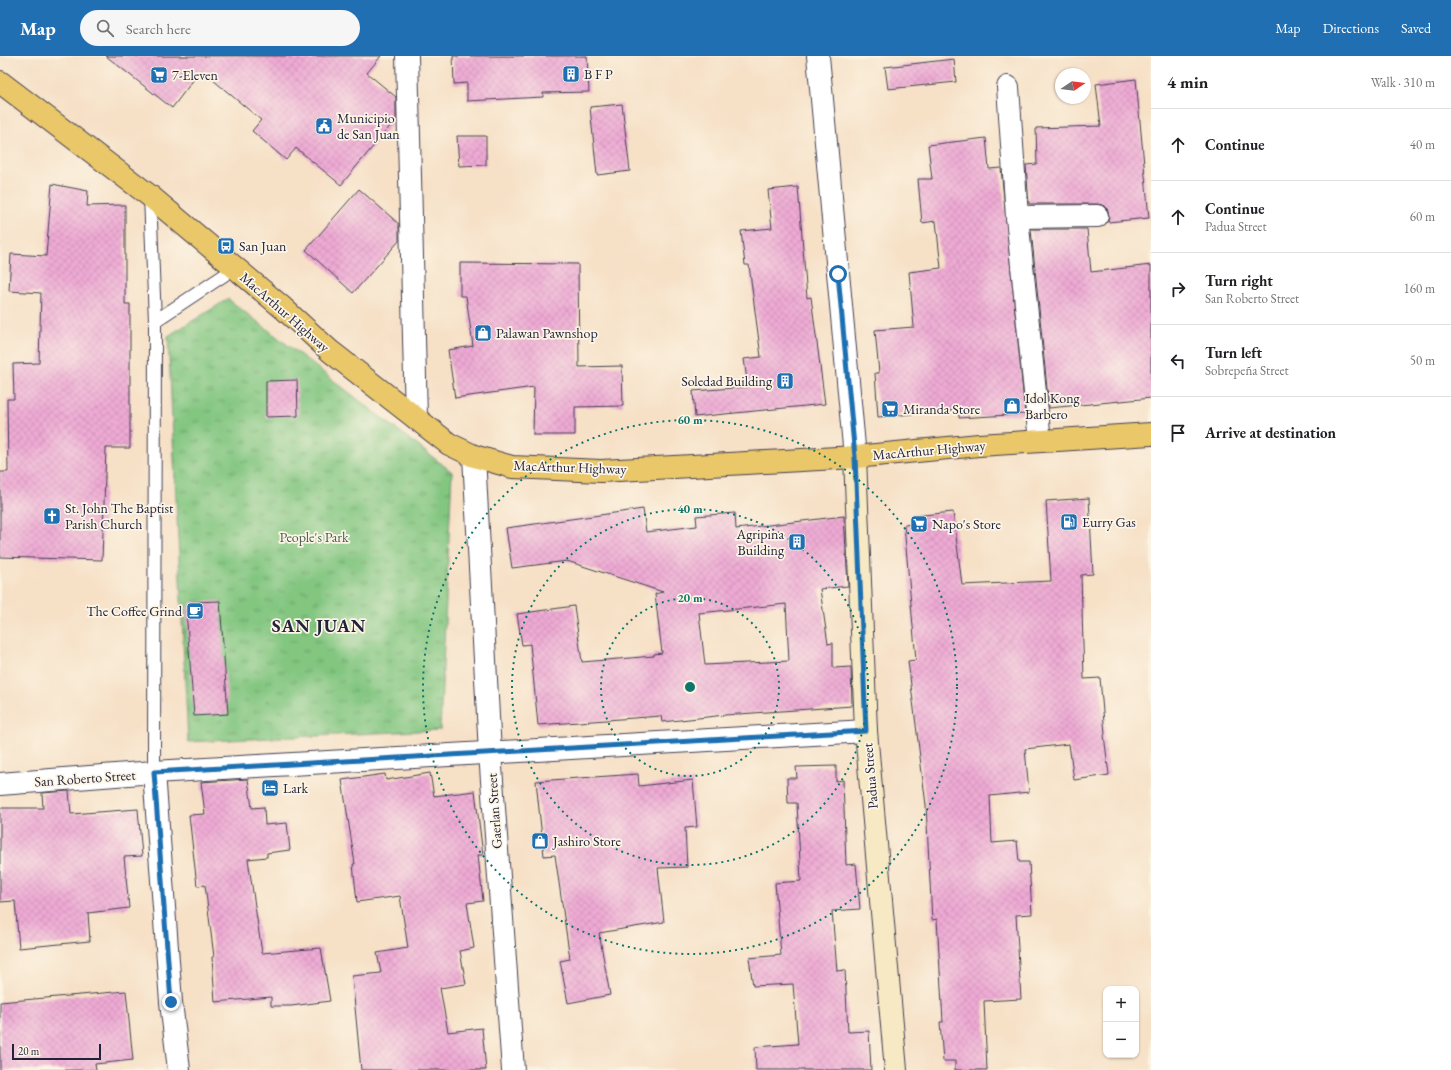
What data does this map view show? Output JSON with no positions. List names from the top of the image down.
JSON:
{
  "streets": {
    "highway": ["MacArthur Highway"],
    "main road": ["Padua Street"],
    "street": ["San Roberto Street", "Gaerlan Street"]
  },
  "crossings": [
    ["MacArthur Highway", "Padua Street"],
    ["MacArthur Highway", "Gaerlan Street"],
    ["Padua Street", "San Roberto Street"],
    ["San Roberto Street", "Gaerlan Street"]
  ],
  "districts": ["SAN JUAN"],
  "parks": ["People's Park"],
  "places": {
    "building": ["B F P", "Soledad Building", "Agripina Building"],
    "supermarket": ["7-Eleven", "Miranda Store", "Napo's Store"],
    "public building": ["Municipio de San Juan"],
    "bus stop": ["San Juan"],
    "shop": ["Palawan Pawnshop", "Idol Kong Barbero", "Jashiro Store"],
    "church": ["St. John The Baptist Parish Church"],
    "fuel station": ["Eurry Gas"],
    "cafe": ["The Coffee Grind"],
    "hotel": ["Lark"]
  },
  "scale_bar": "20 m",
  "north": "right",
  "page": {
    "header": "Map",
    "search": "Search here",
    "nav": ["Map", "Directions", "Saved"],
    "heading": ["4 min", "Walk · 310 m"],
    "list": [
      ["Continue", "40 m"],
      ["Continue", "Padua Street", "60 m"],
      ["Turn right", "San Roberto Street", "160 m"],
      ["Turn left", "Sobrepeña Street", "50 m"],
      "Arrive at destination"
    ],
    "map_buttons": ["+", "−"],
    "scale": "20 m"
  },
  "rings": ["60 m", "40 m", "20 m"]
}
